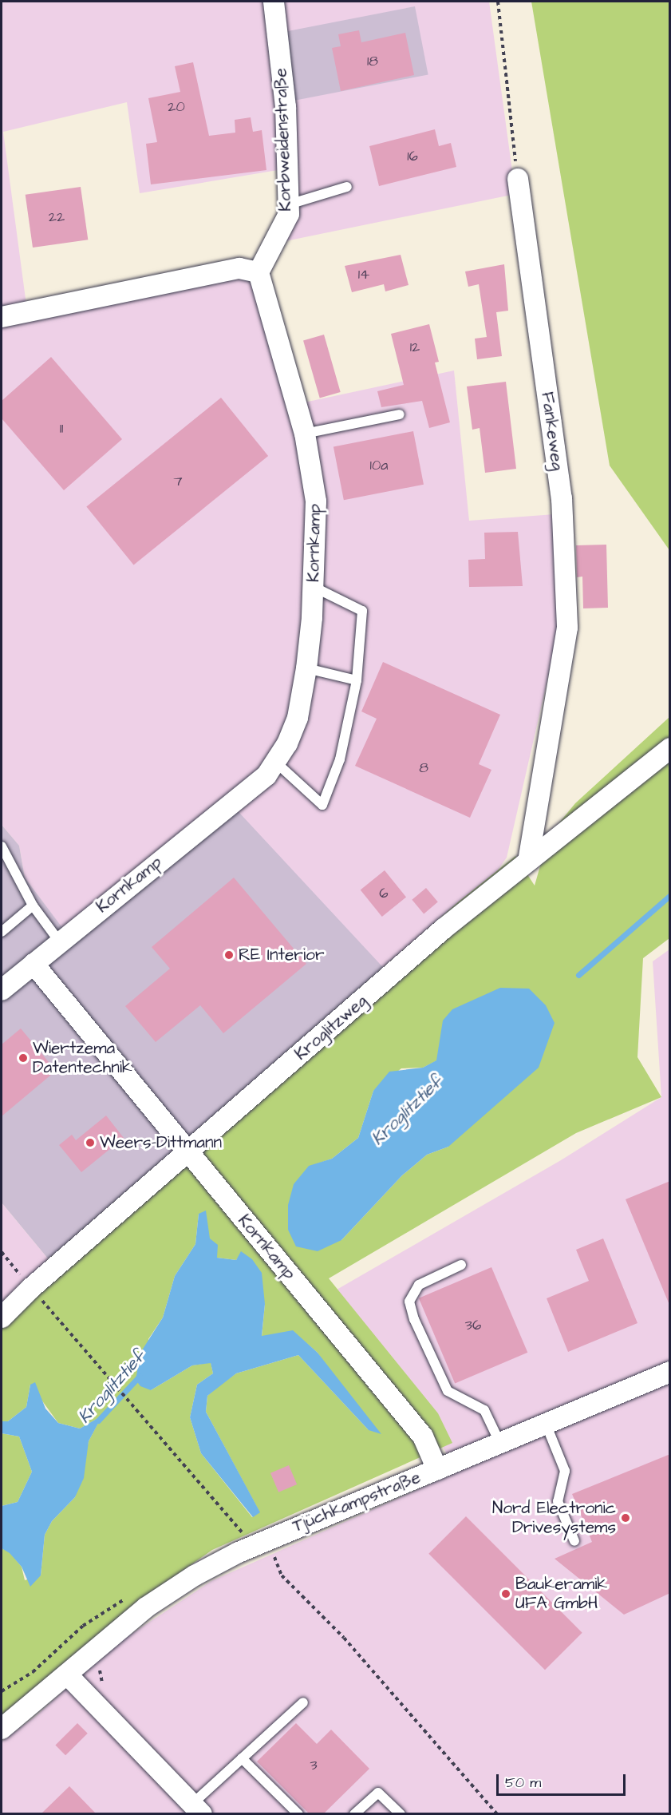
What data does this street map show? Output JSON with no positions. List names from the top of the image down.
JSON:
{
  "streets": {
    "street": [
      "Korbweidenstraße",
      "Fankeweg",
      "Kornkamp",
      "Kroglitzweg",
      "Tjüchkampstraße"
    ]
  },
  "crossings": [
    ["Korbweidenstraße", "Kornkamp"],
    ["Fankeweg", "Kroglitzweg"],
    ["Kornkamp", "Kroglitzweg"],
    ["Kornkamp", "Tjüchkampstraße"]
  ],
  "water": ["Kroglitztief"],
  "places": [
    "RE Interior",
    "Wiertzema Datentechnik",
    "Weers-Dittmann",
    "Nord Electronic Drivesystems",
    "Baukeramik UFA GmbH"
  ],
  "house_numbers": [
    "18",
    "20",
    "16",
    "22",
    "14",
    "12",
    "11",
    "10a",
    "7",
    "8",
    "6",
    "36",
    "3"
  ],
  "scale_bar": "50 m"
}
